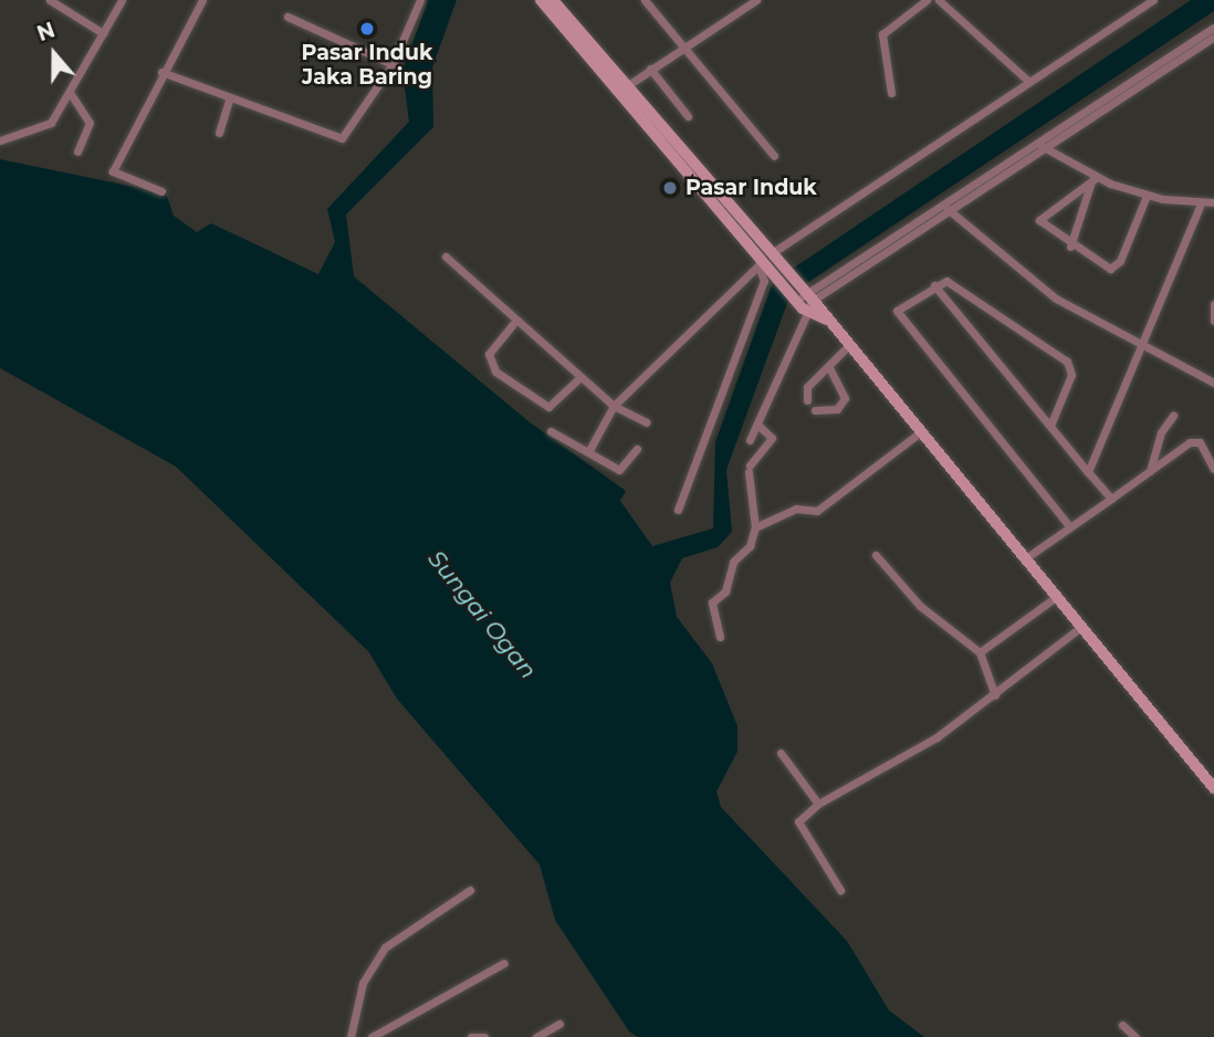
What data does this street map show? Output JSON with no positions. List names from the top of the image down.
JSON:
{
  "water": ["Sungai Ogan"],
  "places": ["Pasar Induk Jaka Baring", "Pasar Induk"],
  "north": "top"
}
